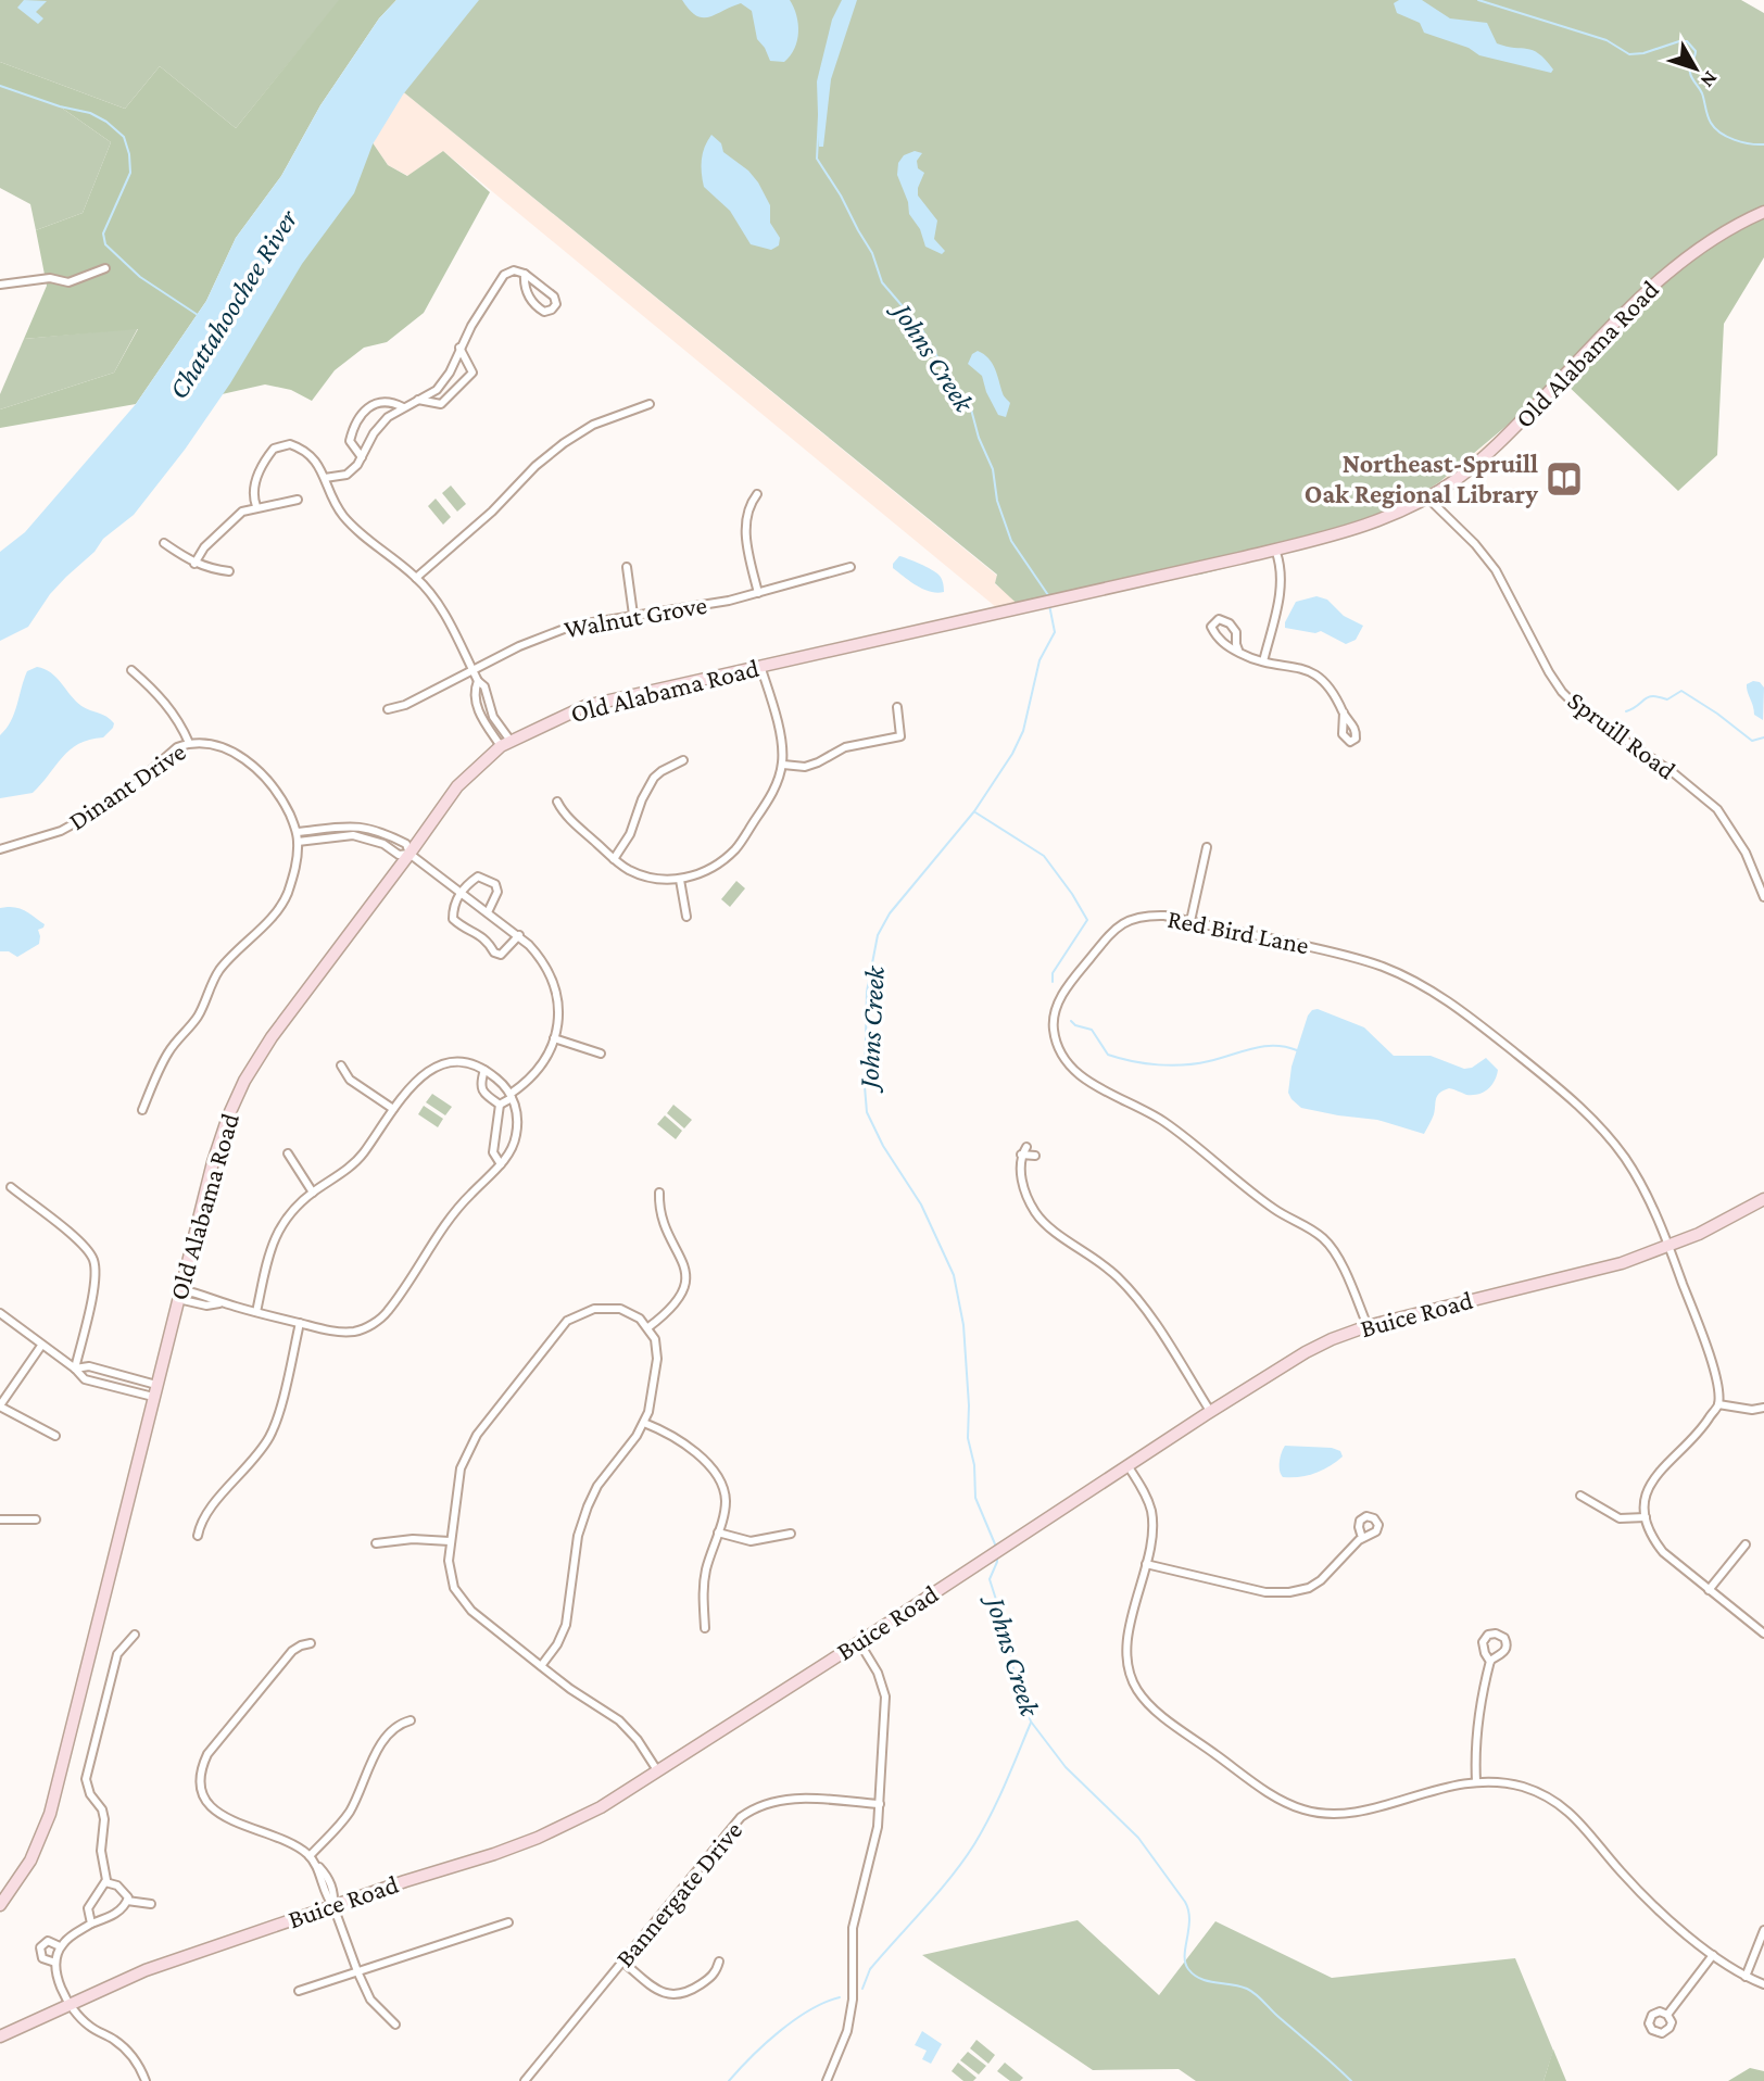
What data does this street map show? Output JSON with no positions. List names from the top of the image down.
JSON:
{
  "streets": {
    "main road": ["Old Alabama Road", "Buice Road"],
    "street": [
      "Walnut Grove",
      "Spruill Road",
      "Dinant Drive",
      "Red Bird Lane",
      "Bannergate Drive"
    ]
  },
  "crossings": [
    ["Old Alabama Road", "Spruill Road"],
    ["Red Bird Lane", "Buice Road"]
  ],
  "water": ["Chattahoochee River", "Johns Creek"],
  "places": {
    "library": ["Northeast-Spruill Oak Regional Library"]
  },
  "north": "bottom right"
}
